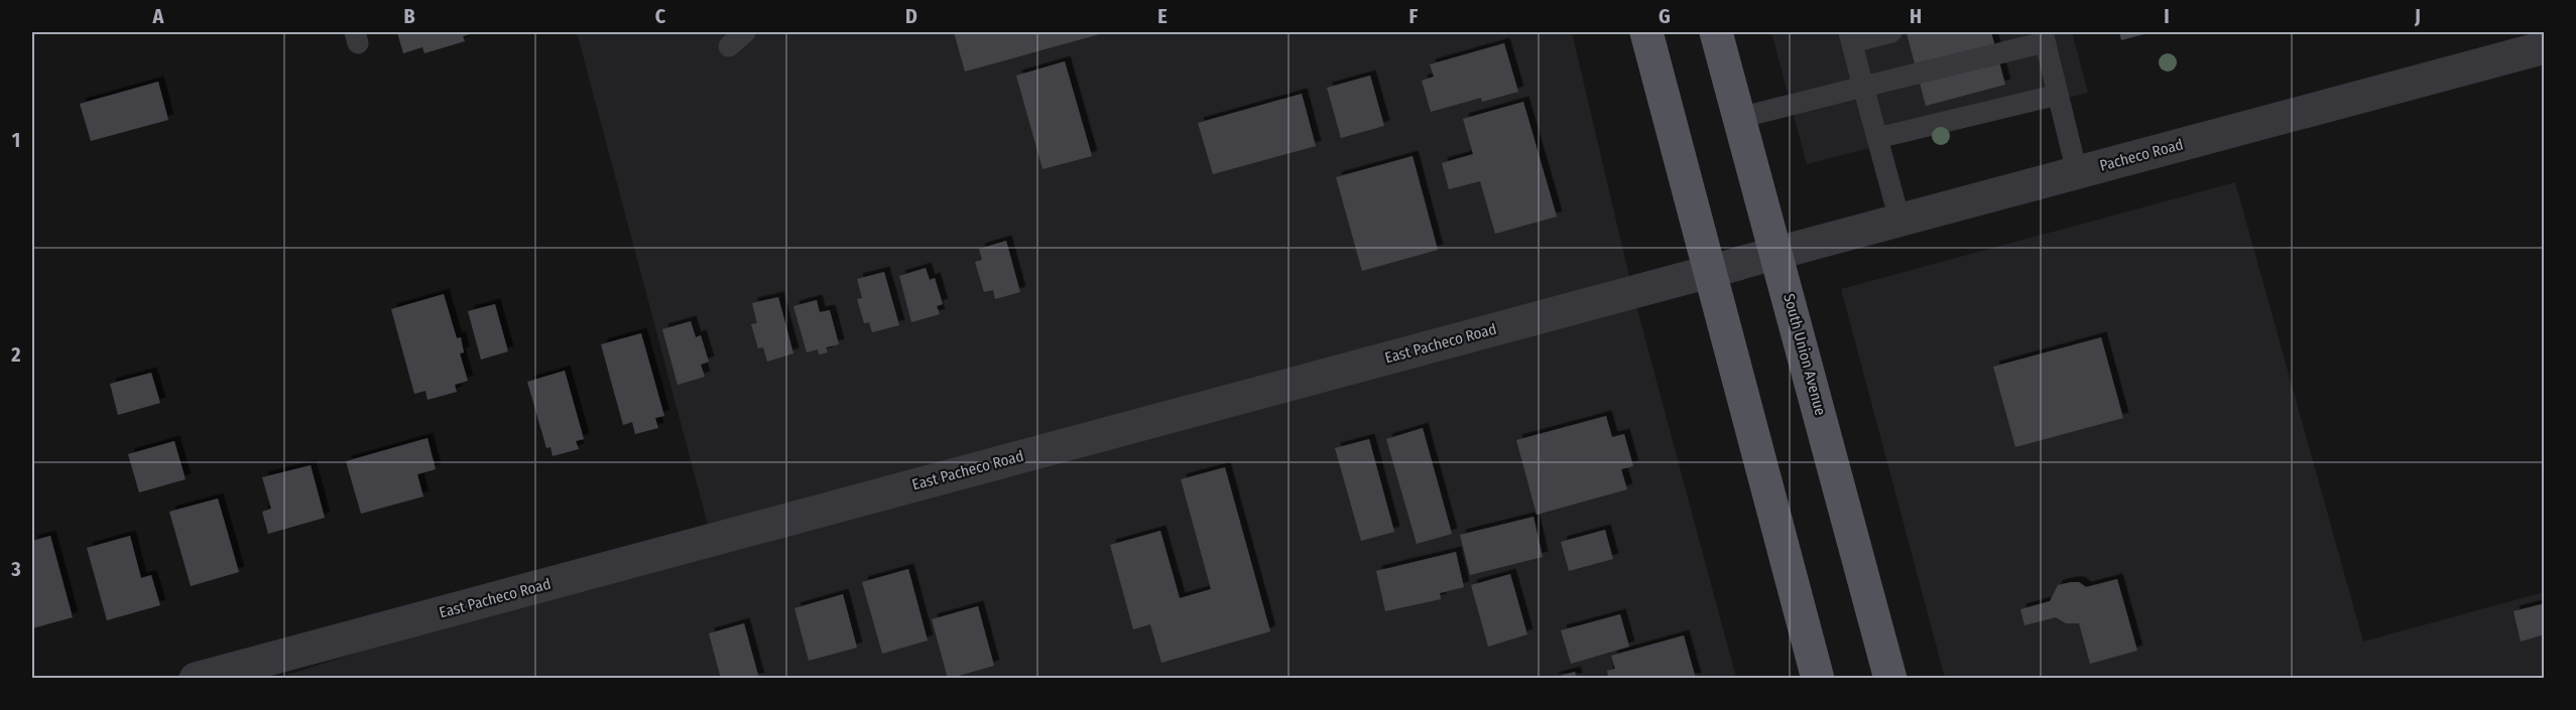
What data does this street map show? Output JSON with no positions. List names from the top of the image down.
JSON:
{
  "streets": {
    "main road": ["South Union Avenue"],
    "street": ["Pacheco Road", "East Pacheco Road"]
  },
  "crossings": [
    ["Pacheco Road", "East Pacheco Road"],
    ["Pacheco Road", "South Union Avenue"]
  ],
  "grid": {
    "columns": [
      "A",
      "B",
      "C",
      "D",
      "E",
      "F",
      "G",
      "H",
      "I",
      "J"
    ],
    "rows": ["1", "2", "3"]
  }
}
